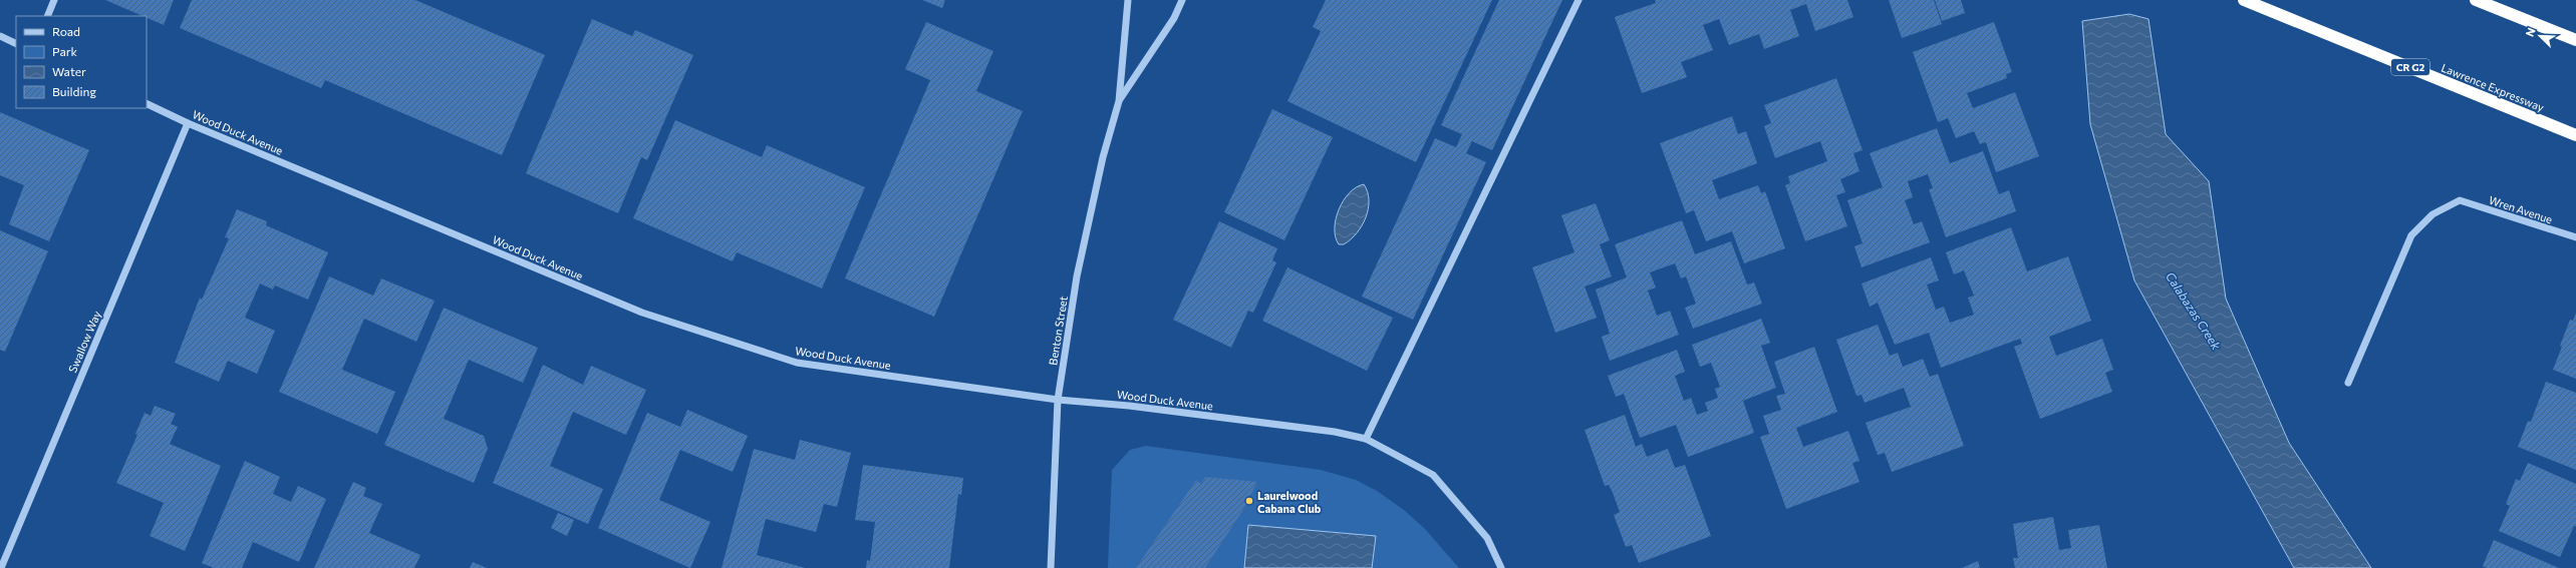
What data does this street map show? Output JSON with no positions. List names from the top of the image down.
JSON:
{
  "streets": {
    "highway": ["CR G2", "Lawrence Expressway"],
    "street": [
      "Wood Duck Avenue",
      "Wren Avenue",
      "Benton Street",
      "Swallow Way"
    ]
  },
  "crossings": [
    ["Wood Duck Avenue", "Benton Street"],
    ["Wood Duck Avenue", "Swallow Way"]
  ],
  "water": ["Calabazas Creek"],
  "places": ["Laurelwood Cabana Club"],
  "legend": [
    "Road",
    "Park",
    "Water",
    "Building"
  ],
  "north": "top left"
}
